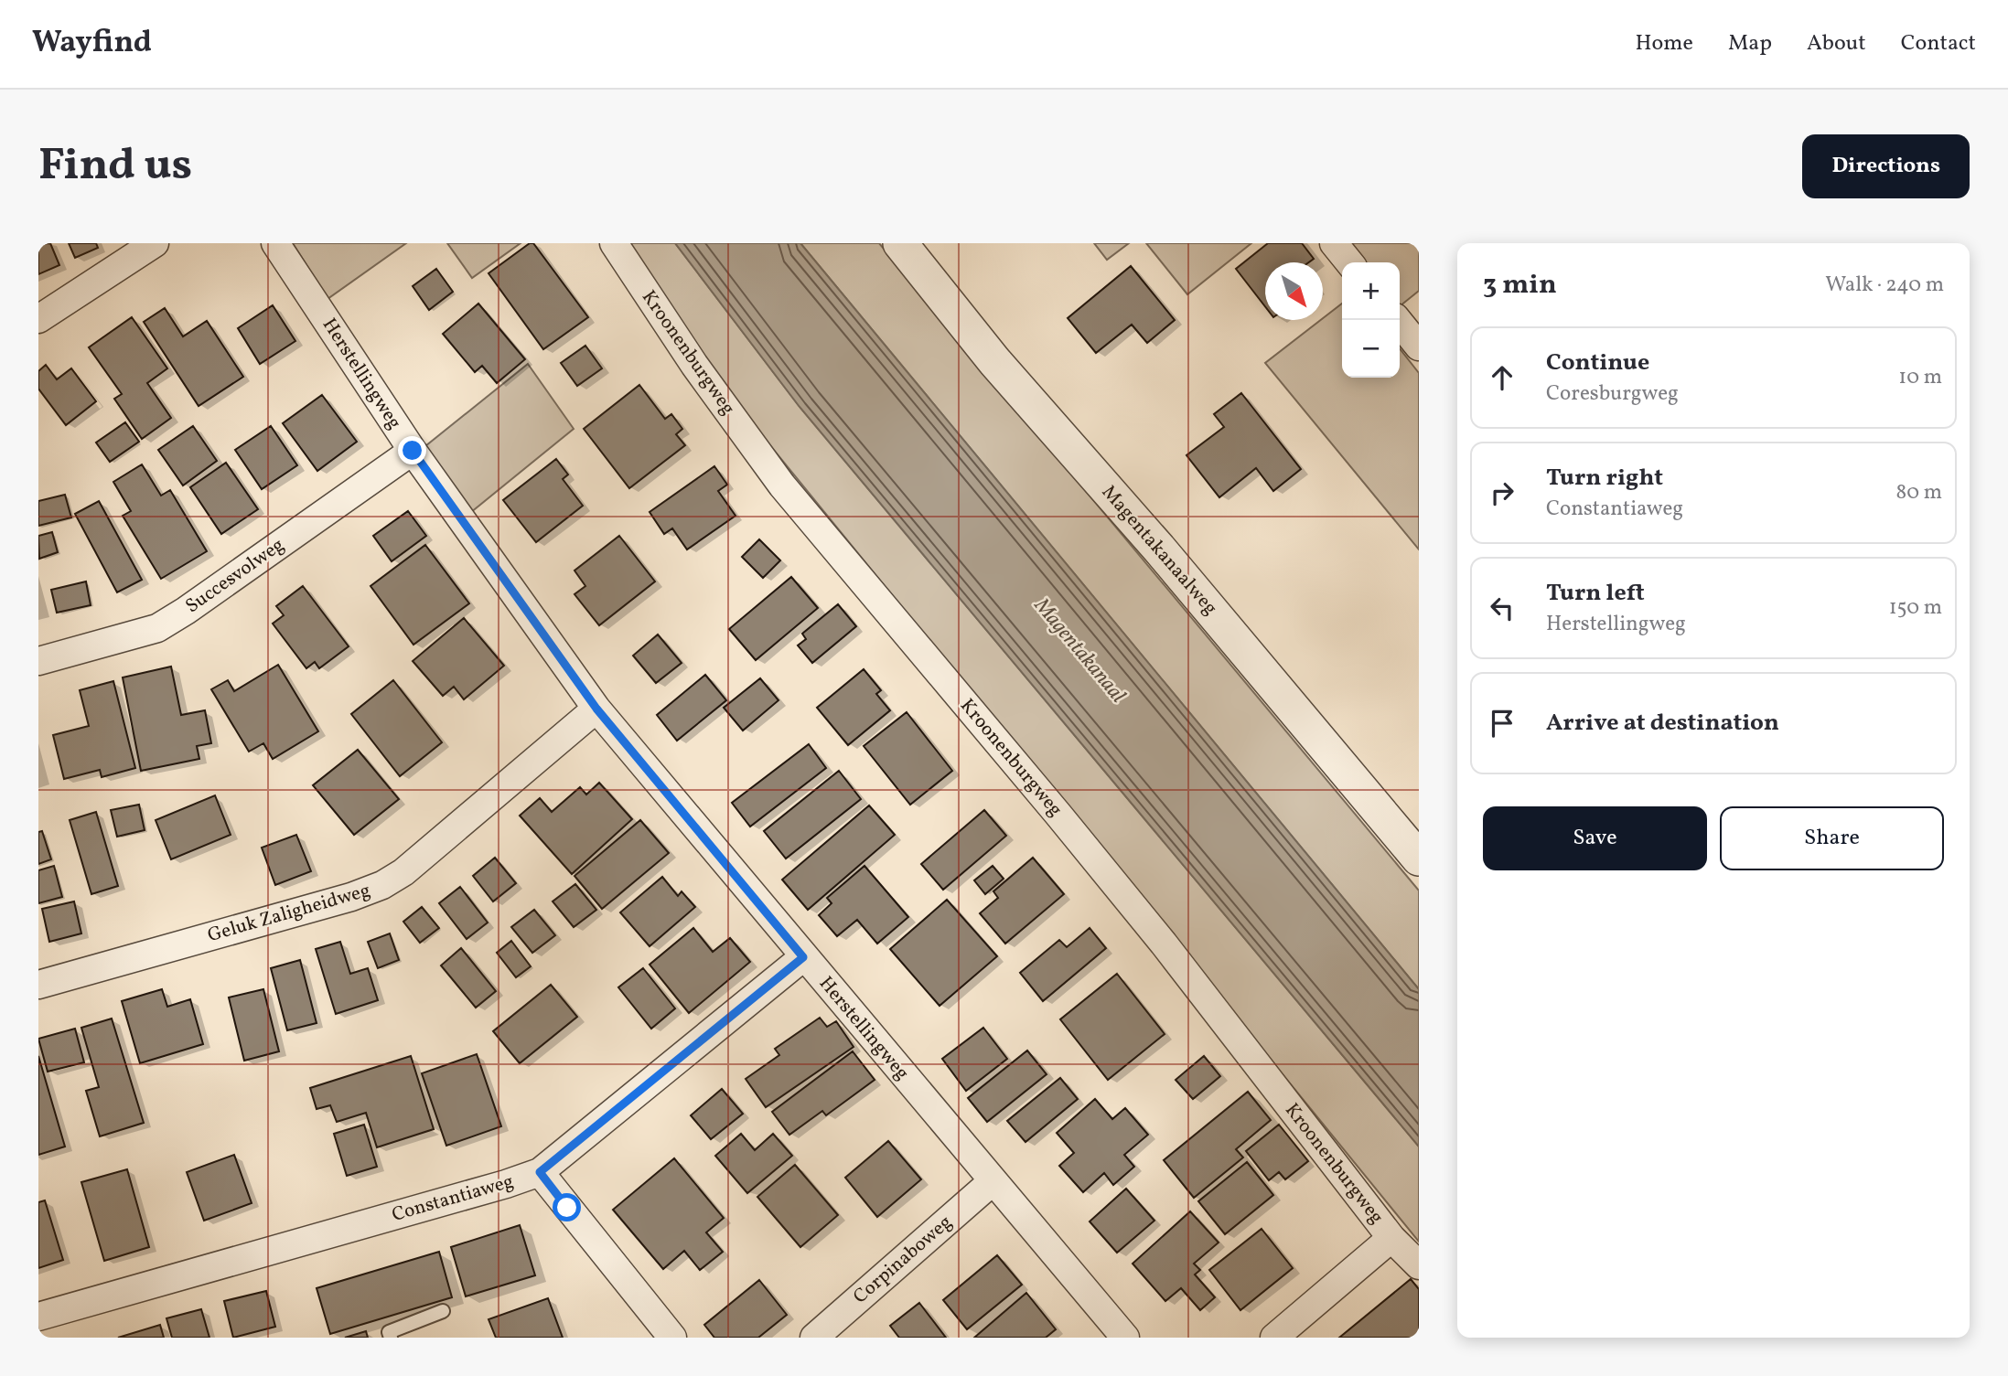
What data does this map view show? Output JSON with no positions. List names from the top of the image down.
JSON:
{
  "streets": {
    "street": [
      "Kroonenburgweg",
      "Herstellingweg",
      "Magentakanaalweg",
      "Succesvolweg",
      "Geluk Zaligheidweg",
      "Constantiaweg",
      "Corpinaboweg"
    ]
  },
  "crossings": [
    ["Herstellingweg", "Succesvolweg"],
    ["Herstellingweg", "Geluk Zaligheidweg"],
    ["Herstellingweg", "Constantiaweg"],
    ["Herstellingweg", "Corpinaboweg"]
  ],
  "water": ["Magentakanaal"],
  "north": "bottom right",
  "page": {
    "header": "Wayfind",
    "nav": [
      "Home",
      "Map",
      "About",
      "Contact"
    ],
    "buttons": [
      "Directions",
      ["Save", "Share"]
    ],
    "title": "Find us",
    "heading": ["3 min", "Walk · 240 m"],
    "map_buttons": ["+", "−"],
    "list": [
      ["Continue", "Coresburgweg", "10 m"],
      ["Turn right", "Constantiaweg", "80 m"],
      ["Turn left", "Herstellingweg", "150 m"],
      "Arrive at destination"
    ]
  }
}
